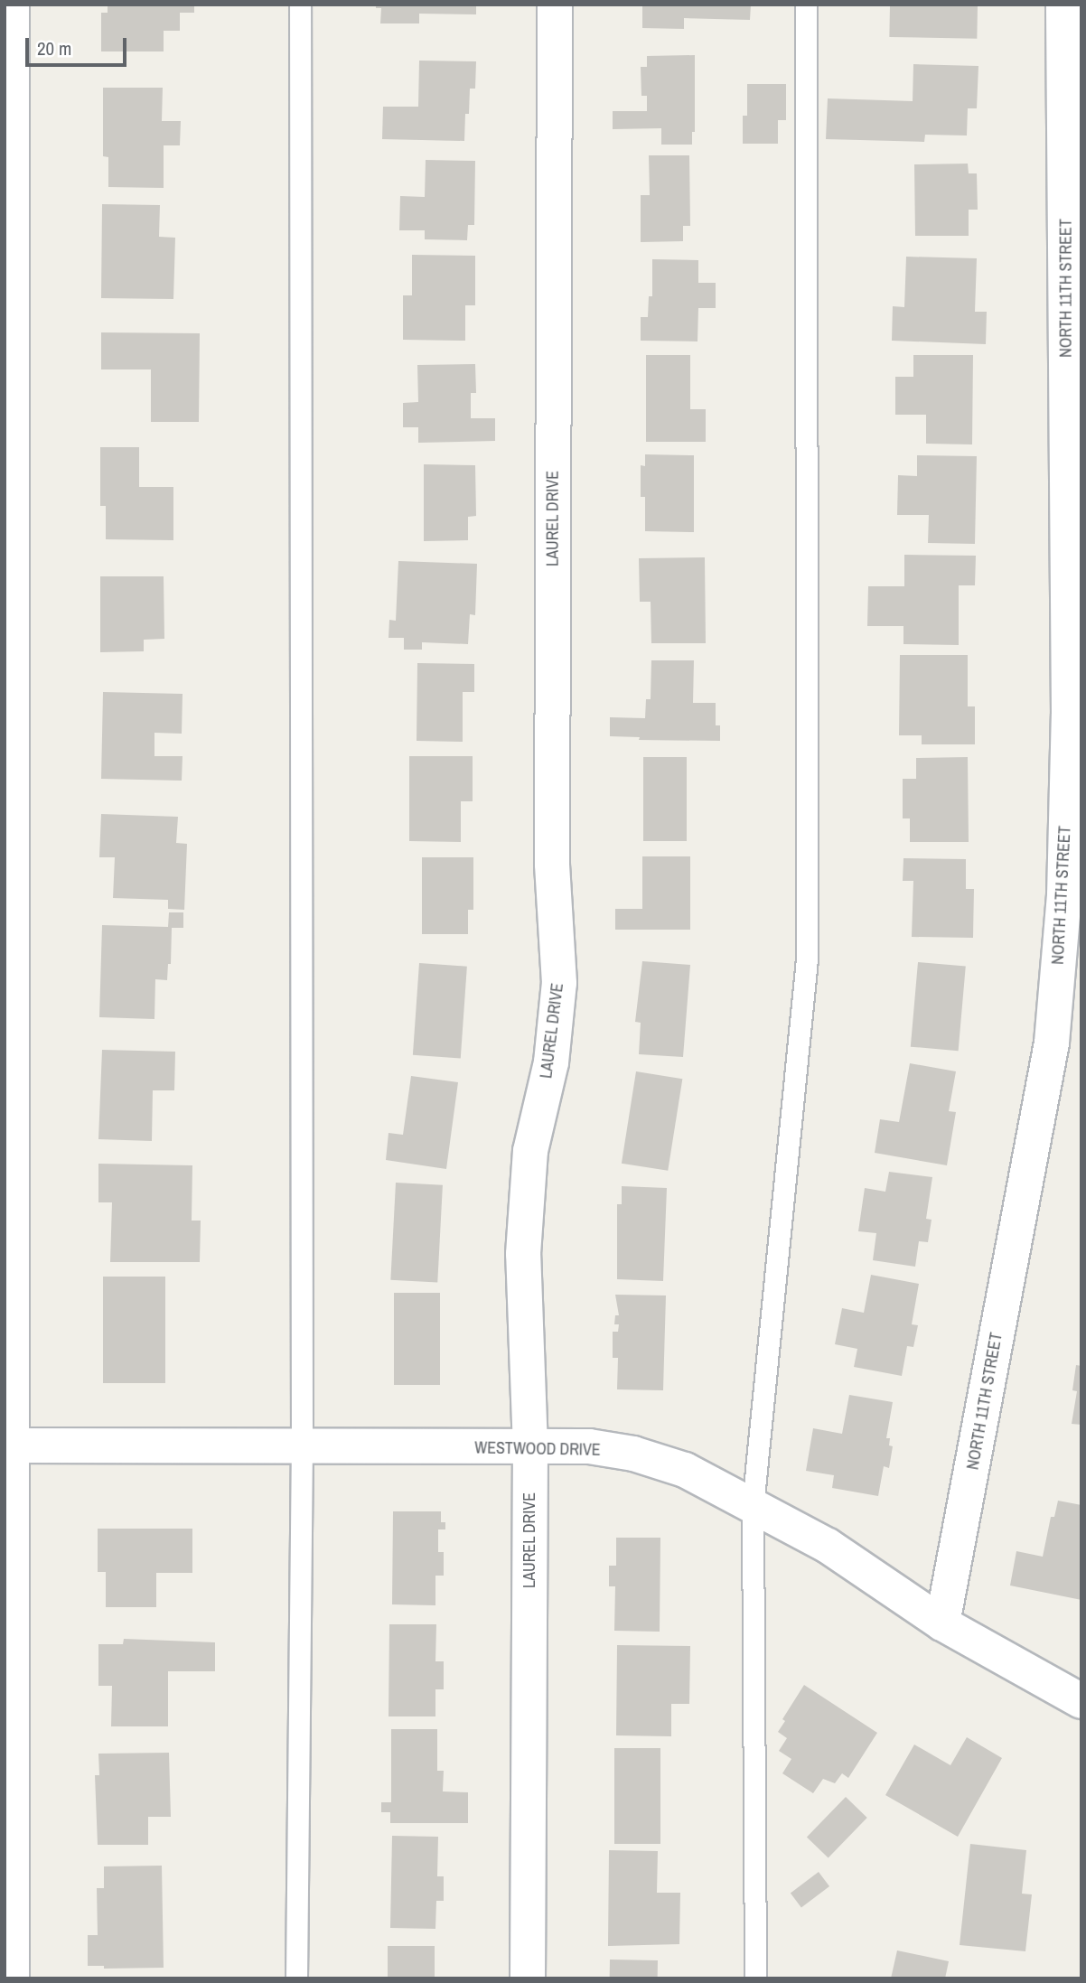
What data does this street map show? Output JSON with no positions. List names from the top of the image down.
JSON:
{
  "streets": {
    "street": ["NORTH 11TH STREET", "LAUREL DRIVE", "WESTWOOD DRIVE"]
  },
  "crossings": [
    ["NORTH 11TH STREET", "WESTWOOD DRIVE"],
    ["LAUREL DRIVE", "WESTWOOD DRIVE"]
  ],
  "scale_bar": "20 m"
}
